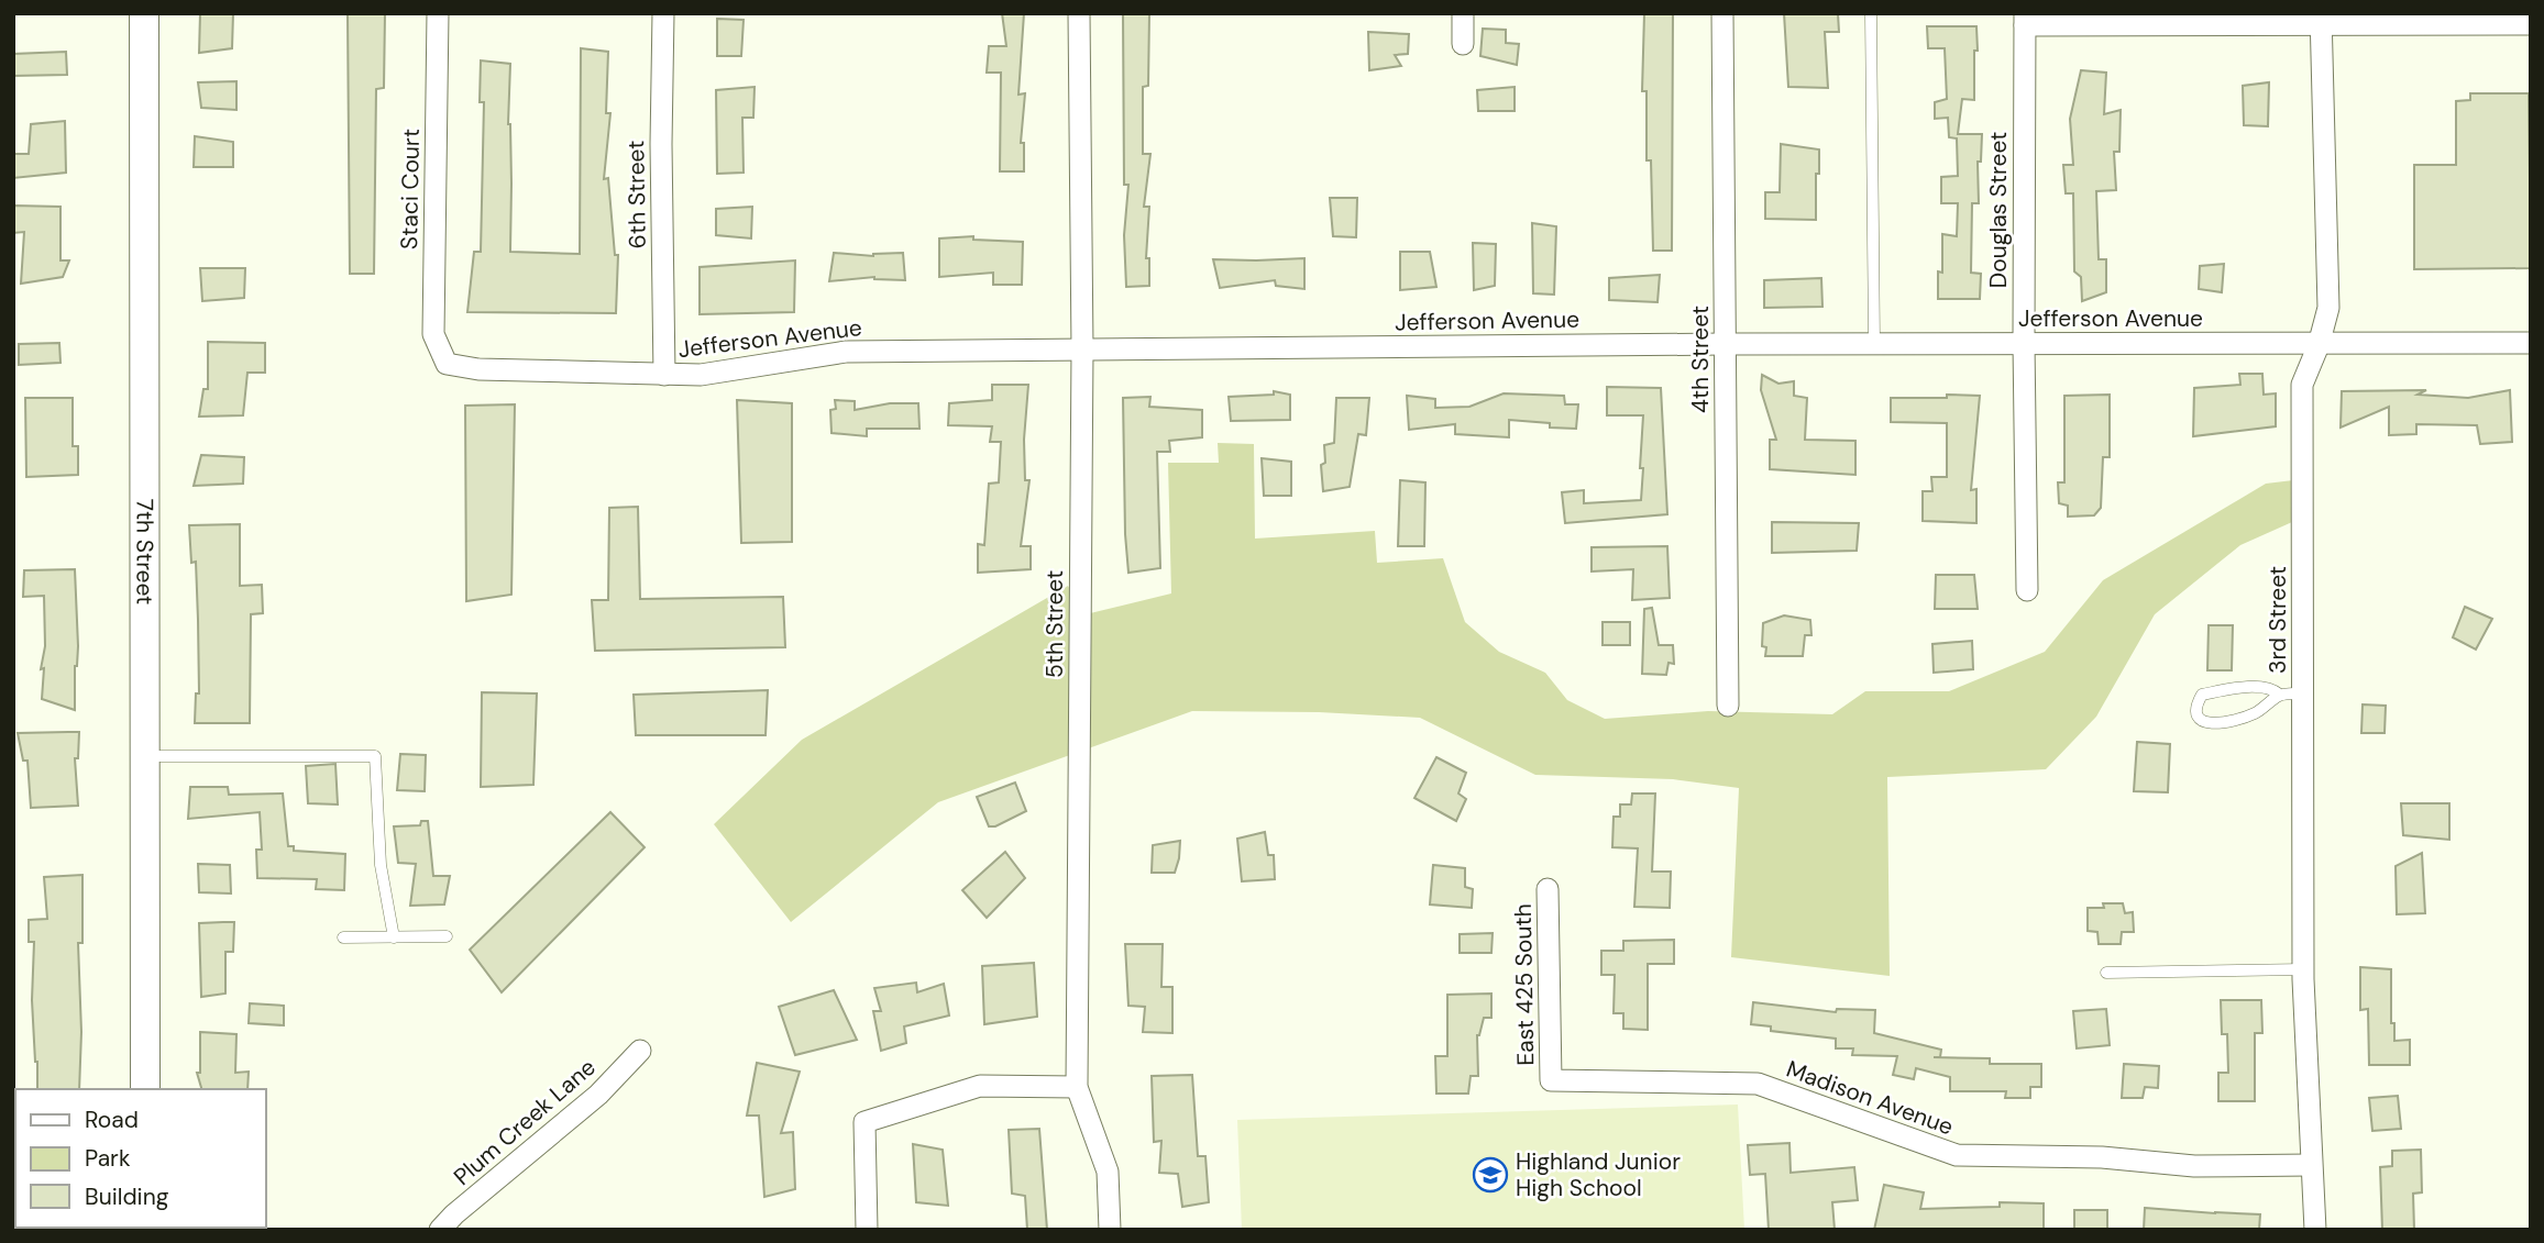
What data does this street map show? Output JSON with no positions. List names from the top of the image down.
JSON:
{
  "streets": {
    "street": [
      "Staci Court",
      "6th Street",
      "Douglas Street",
      "Jefferson Avenue",
      "4th Street",
      "7th Street",
      "3rd Street",
      "5th Street",
      "East 425 South",
      "Madison Avenue",
      "Plum Creek Lane"
    ]
  },
  "crossings": [
    ["Staci Court", "Jefferson Avenue"],
    ["6th Street", "Jefferson Avenue"],
    ["Douglas Street", "Jefferson Avenue"],
    ["Jefferson Avenue", "4th Street"],
    ["Jefferson Avenue", "3rd Street"],
    ["Jefferson Avenue", "5th Street"],
    ["3rd Street", "Madison Avenue"],
    ["East 425 South", "Madison Avenue"]
  ],
  "places": {
    "school or university": ["Highland Junior High School"]
  },
  "legend": ["Road", "Park", "Building"]
}
